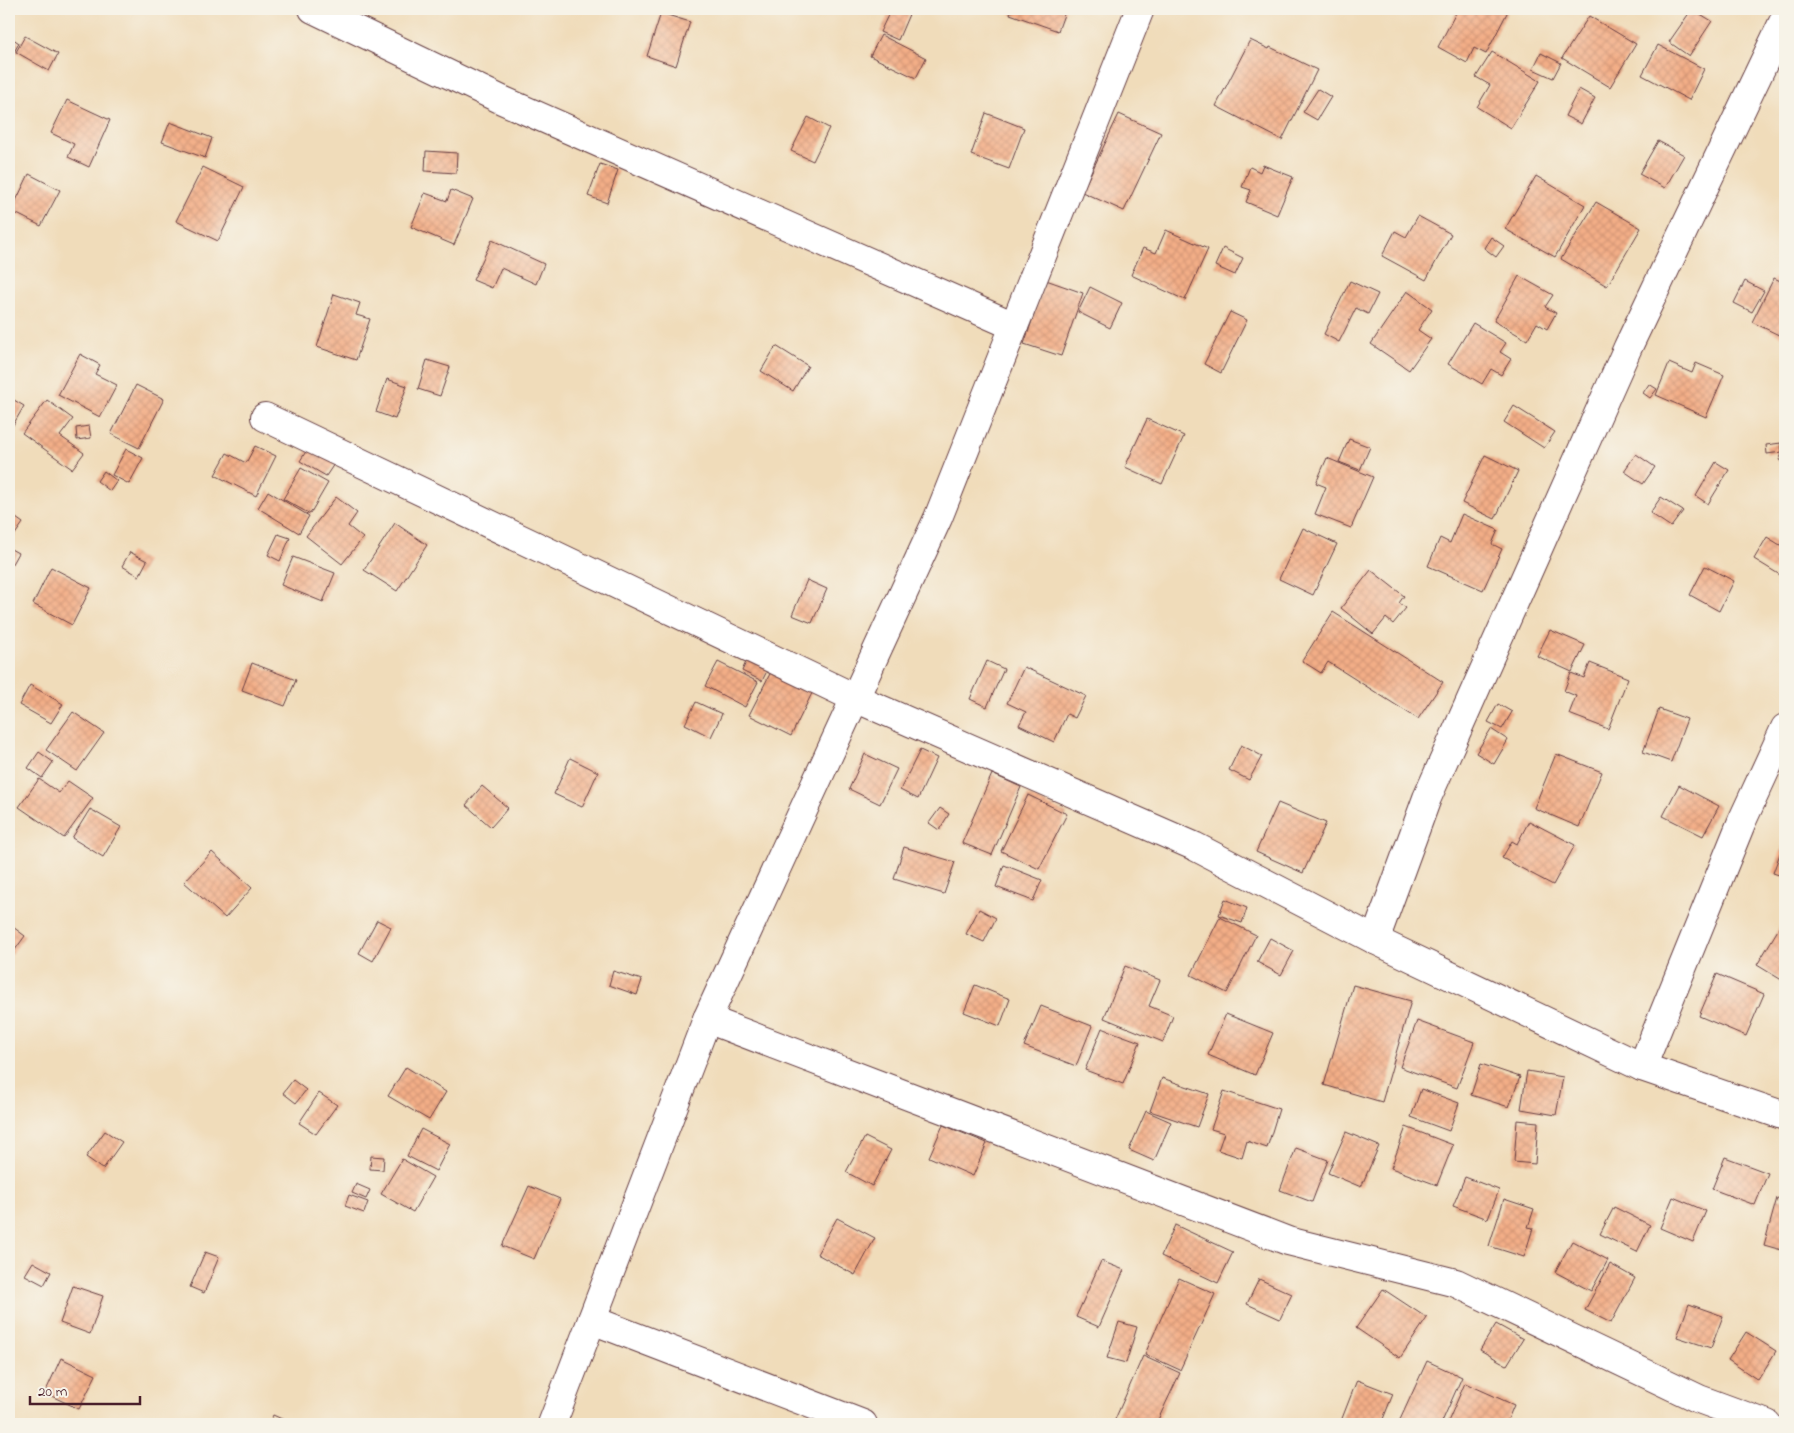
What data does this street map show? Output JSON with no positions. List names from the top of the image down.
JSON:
{
  "scale_bar": "20 m"
}
